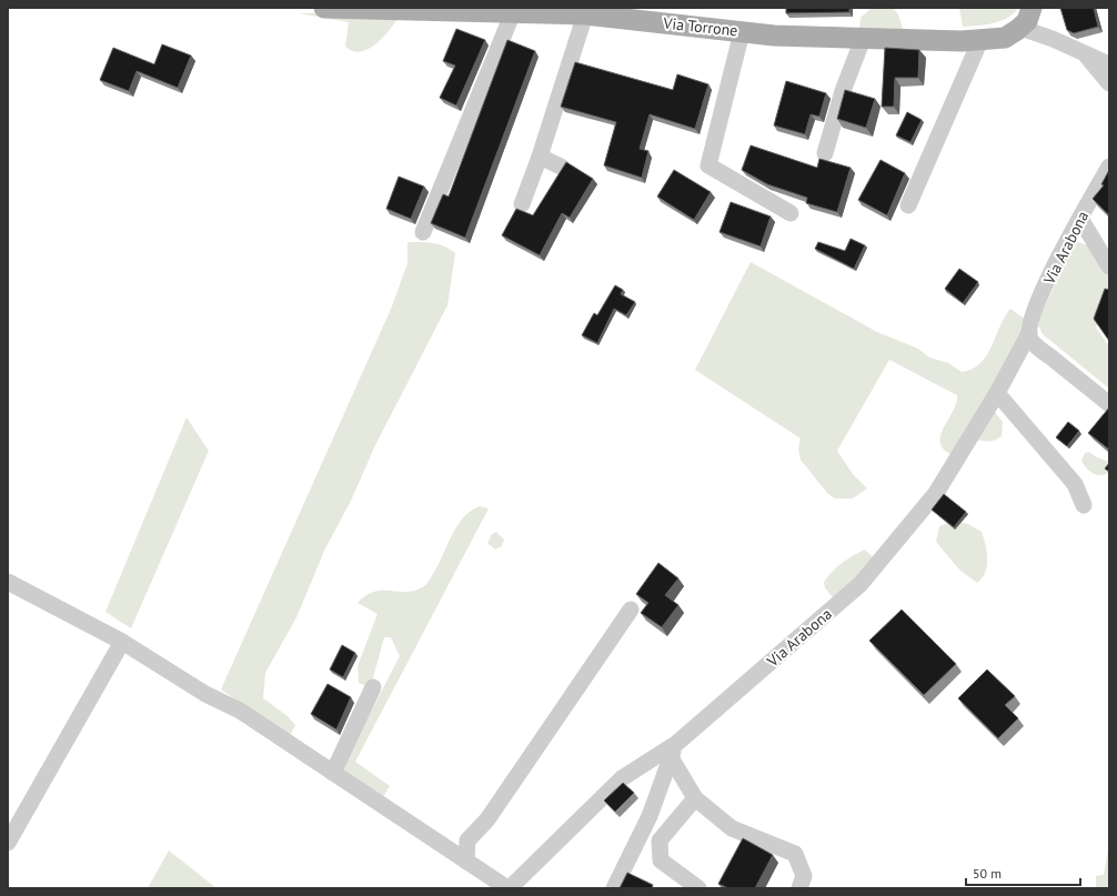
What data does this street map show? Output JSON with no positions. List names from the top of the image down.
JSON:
{
  "streets": {
    "main road": ["Via Torrone"],
    "street": ["Via Arabona"]
  },
  "scale_bar": "50 m"
}
